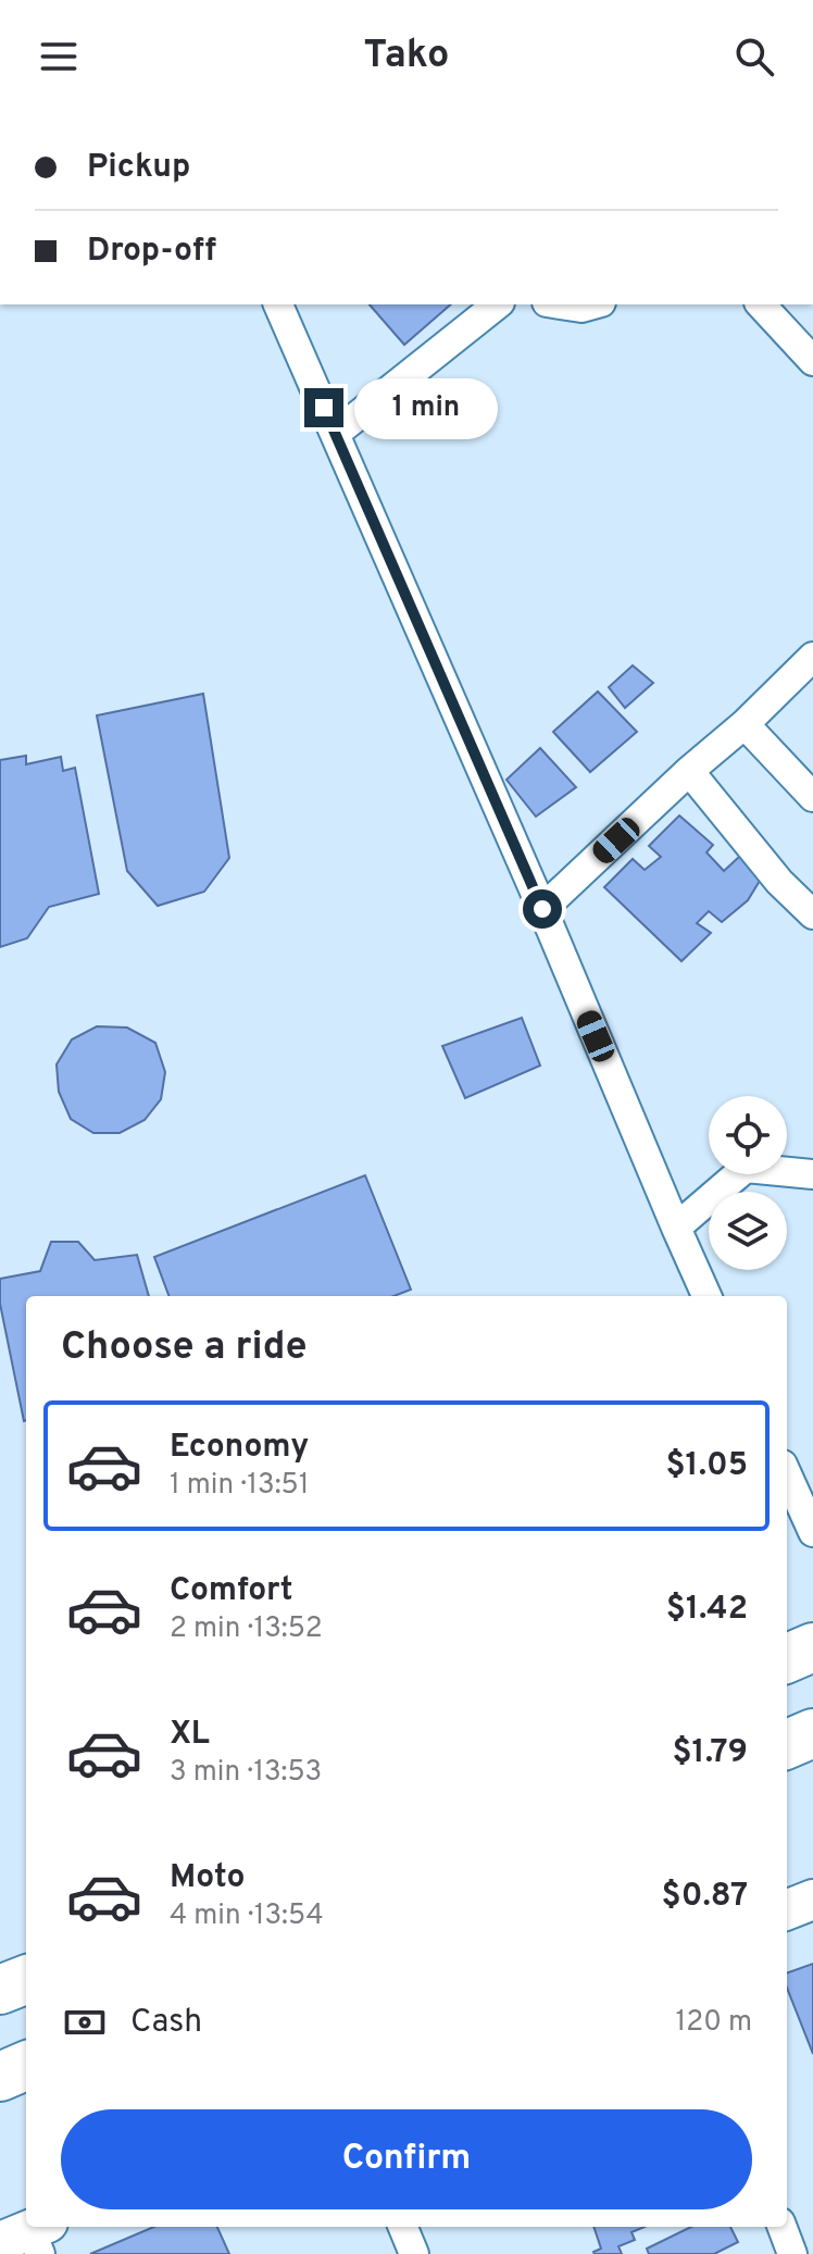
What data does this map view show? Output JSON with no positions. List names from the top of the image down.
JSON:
{
  "page": {
    "header": "Tako",
    "banner": ["Pickup", "Drop-off"],
    "bubble": "1 min",
    "heading": "Choose a ride",
    "list": [
      {
        "name": "Economy",
        "note": "1 min · 13:51",
        "value": "$1.05"
      },
      {
        "name": "Comfort",
        "note": "2 min · 13:52",
        "value": "$1.42"
      },
      {
        "name": "XL",
        "note": "3 min · 13:53",
        "value": "$1.79"
      },
      {
        "name": "Moto",
        "note": "4 min · 13:54",
        "value": "$0.87"
      }
    ],
    "pay": ["Cash", "120 m"],
    "buttons": "Confirm"
  }
}
